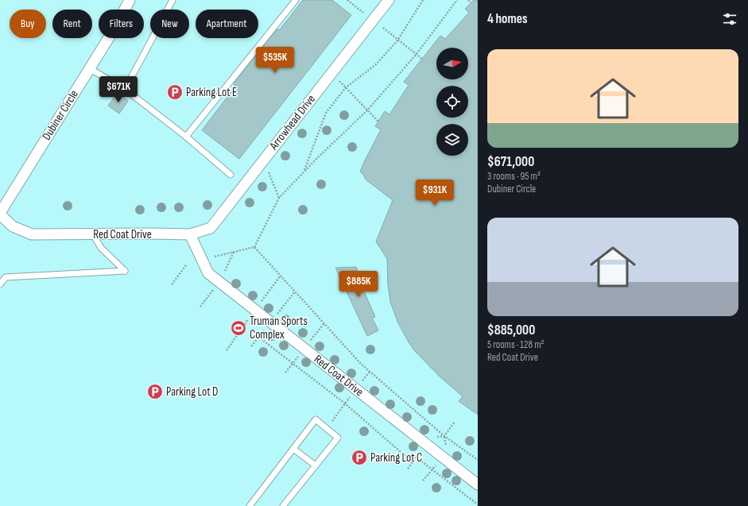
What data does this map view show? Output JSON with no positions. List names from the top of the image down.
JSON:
{
  "streets": {
    "street": ["Dubiner Circle", "Arrowhead Drive", "Red Coat Drive"]
  },
  "crossings": [
    ["Dubiner Circle", "Red Coat Drive"],
    ["Arrowhead Drive", "Red Coat Drive"]
  ],
  "places": {
    "parking": ["Parking Lot E", "Parking Lot D", "Parking Lot C"],
    "sports": ["Truman Sports Complex"]
  },
  "north": "right",
  "page": {
    "heading": "4 homes",
    "chip": [
      "Buy",
      "Rent",
      "Filters",
      "New",
      "Apartment"
    ],
    "list": [
      {
        "name": "$671,000",
        "note": "3 rooms · 95 m² · Dubiner Circle"
      },
      {
        "name": "$885,000",
        "note": "5 rooms · 128 m² · Red Coat Drive"
      }
    ],
    "price": [
      "$535K",
      "$671K",
      "$931K",
      "$885K"
    ]
  }
}
